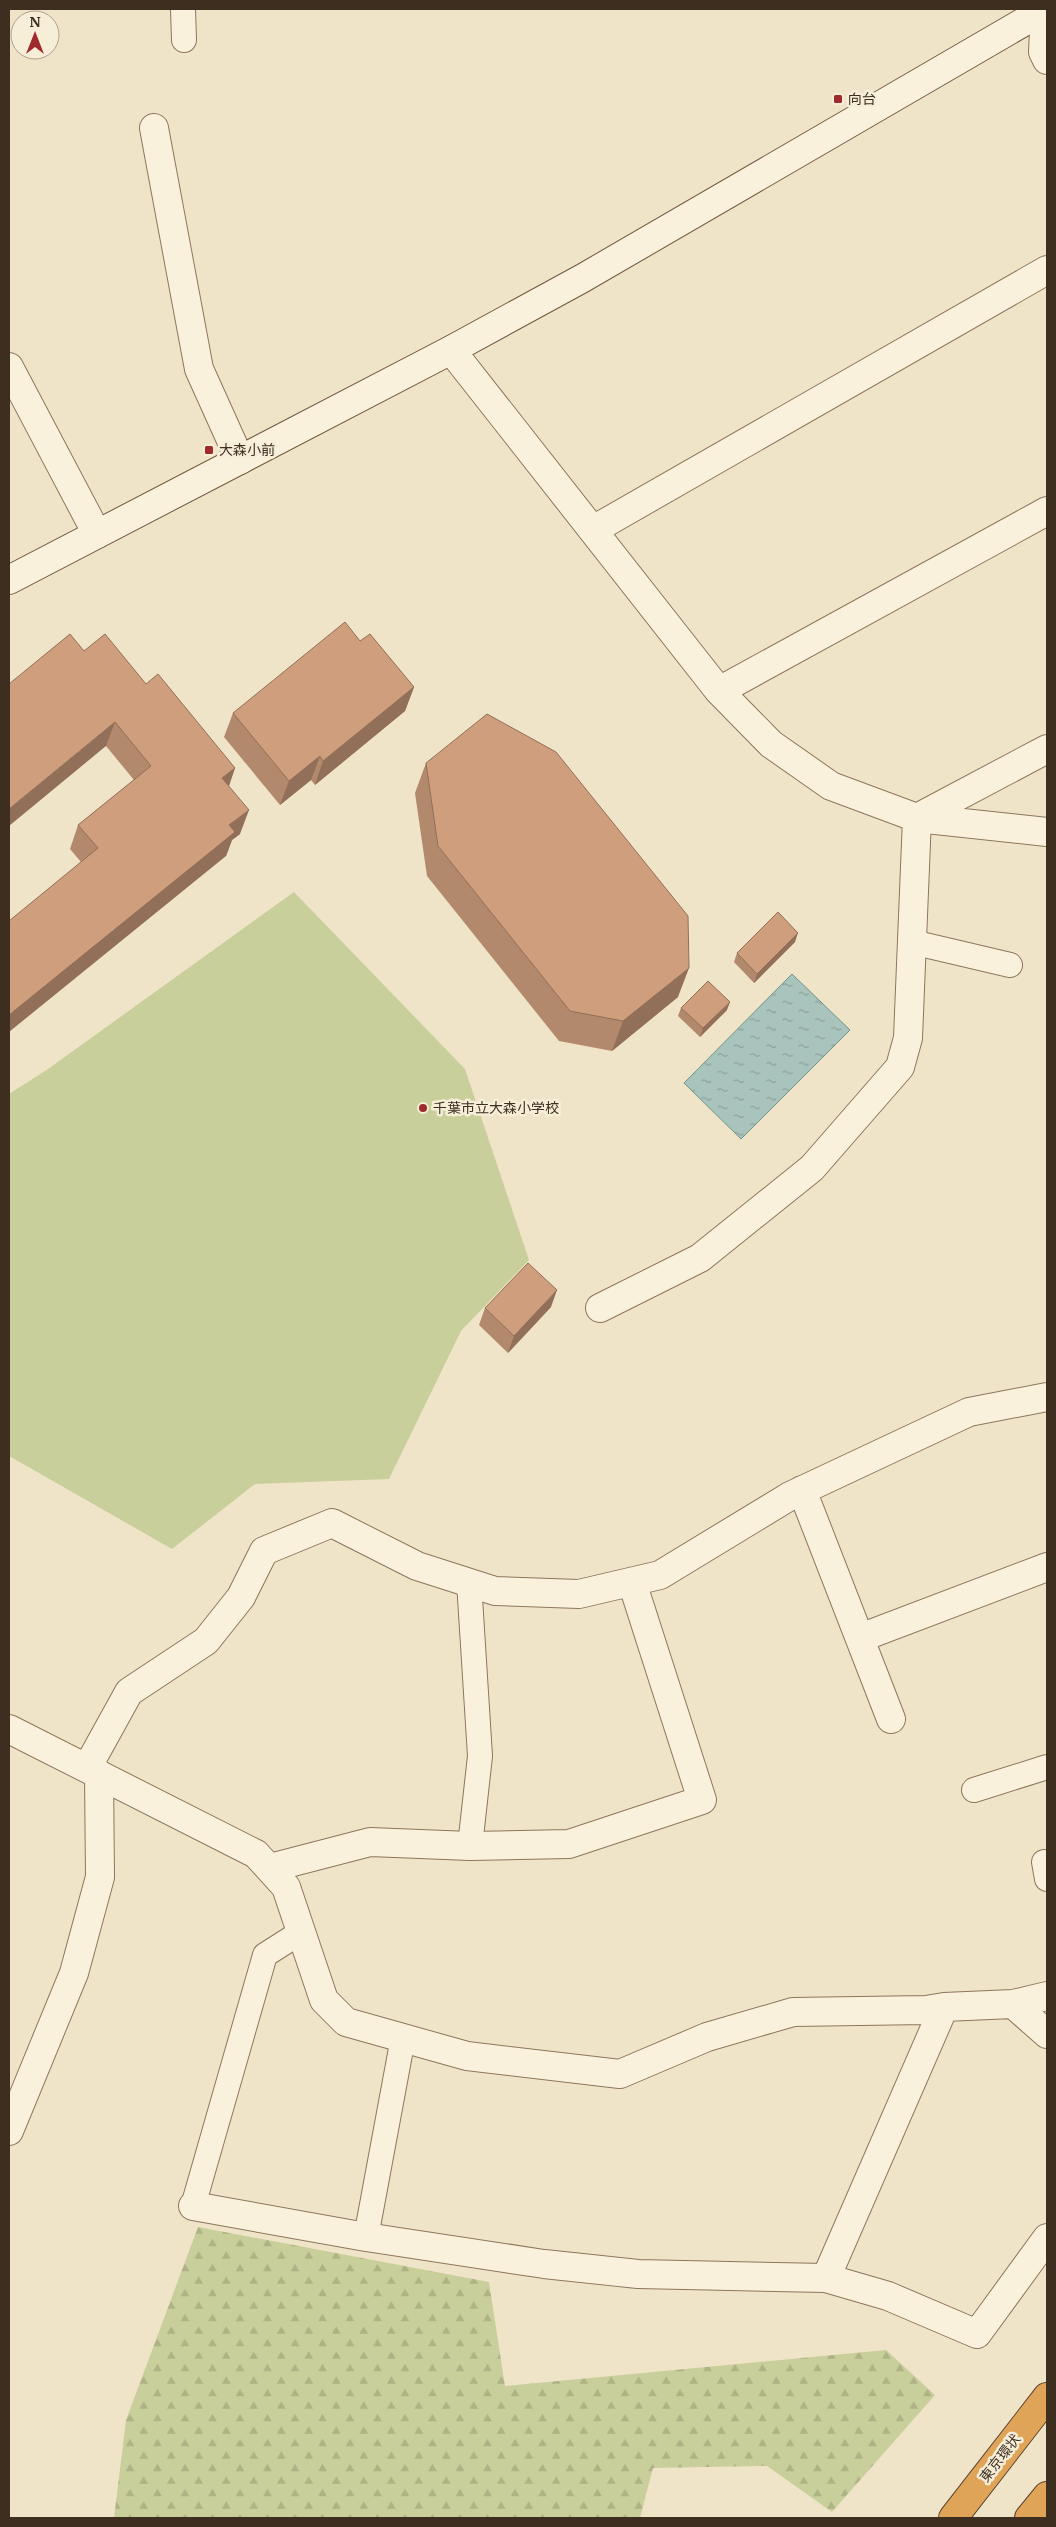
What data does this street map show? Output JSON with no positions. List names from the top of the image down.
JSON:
{
  "streets": {
    "highway": ["東京環状"]
  },
  "places": {
    "transit": ["向台", "大森小前"],
    "other": ["千葉市立大森小学校"]
  },
  "north": "top"
}
